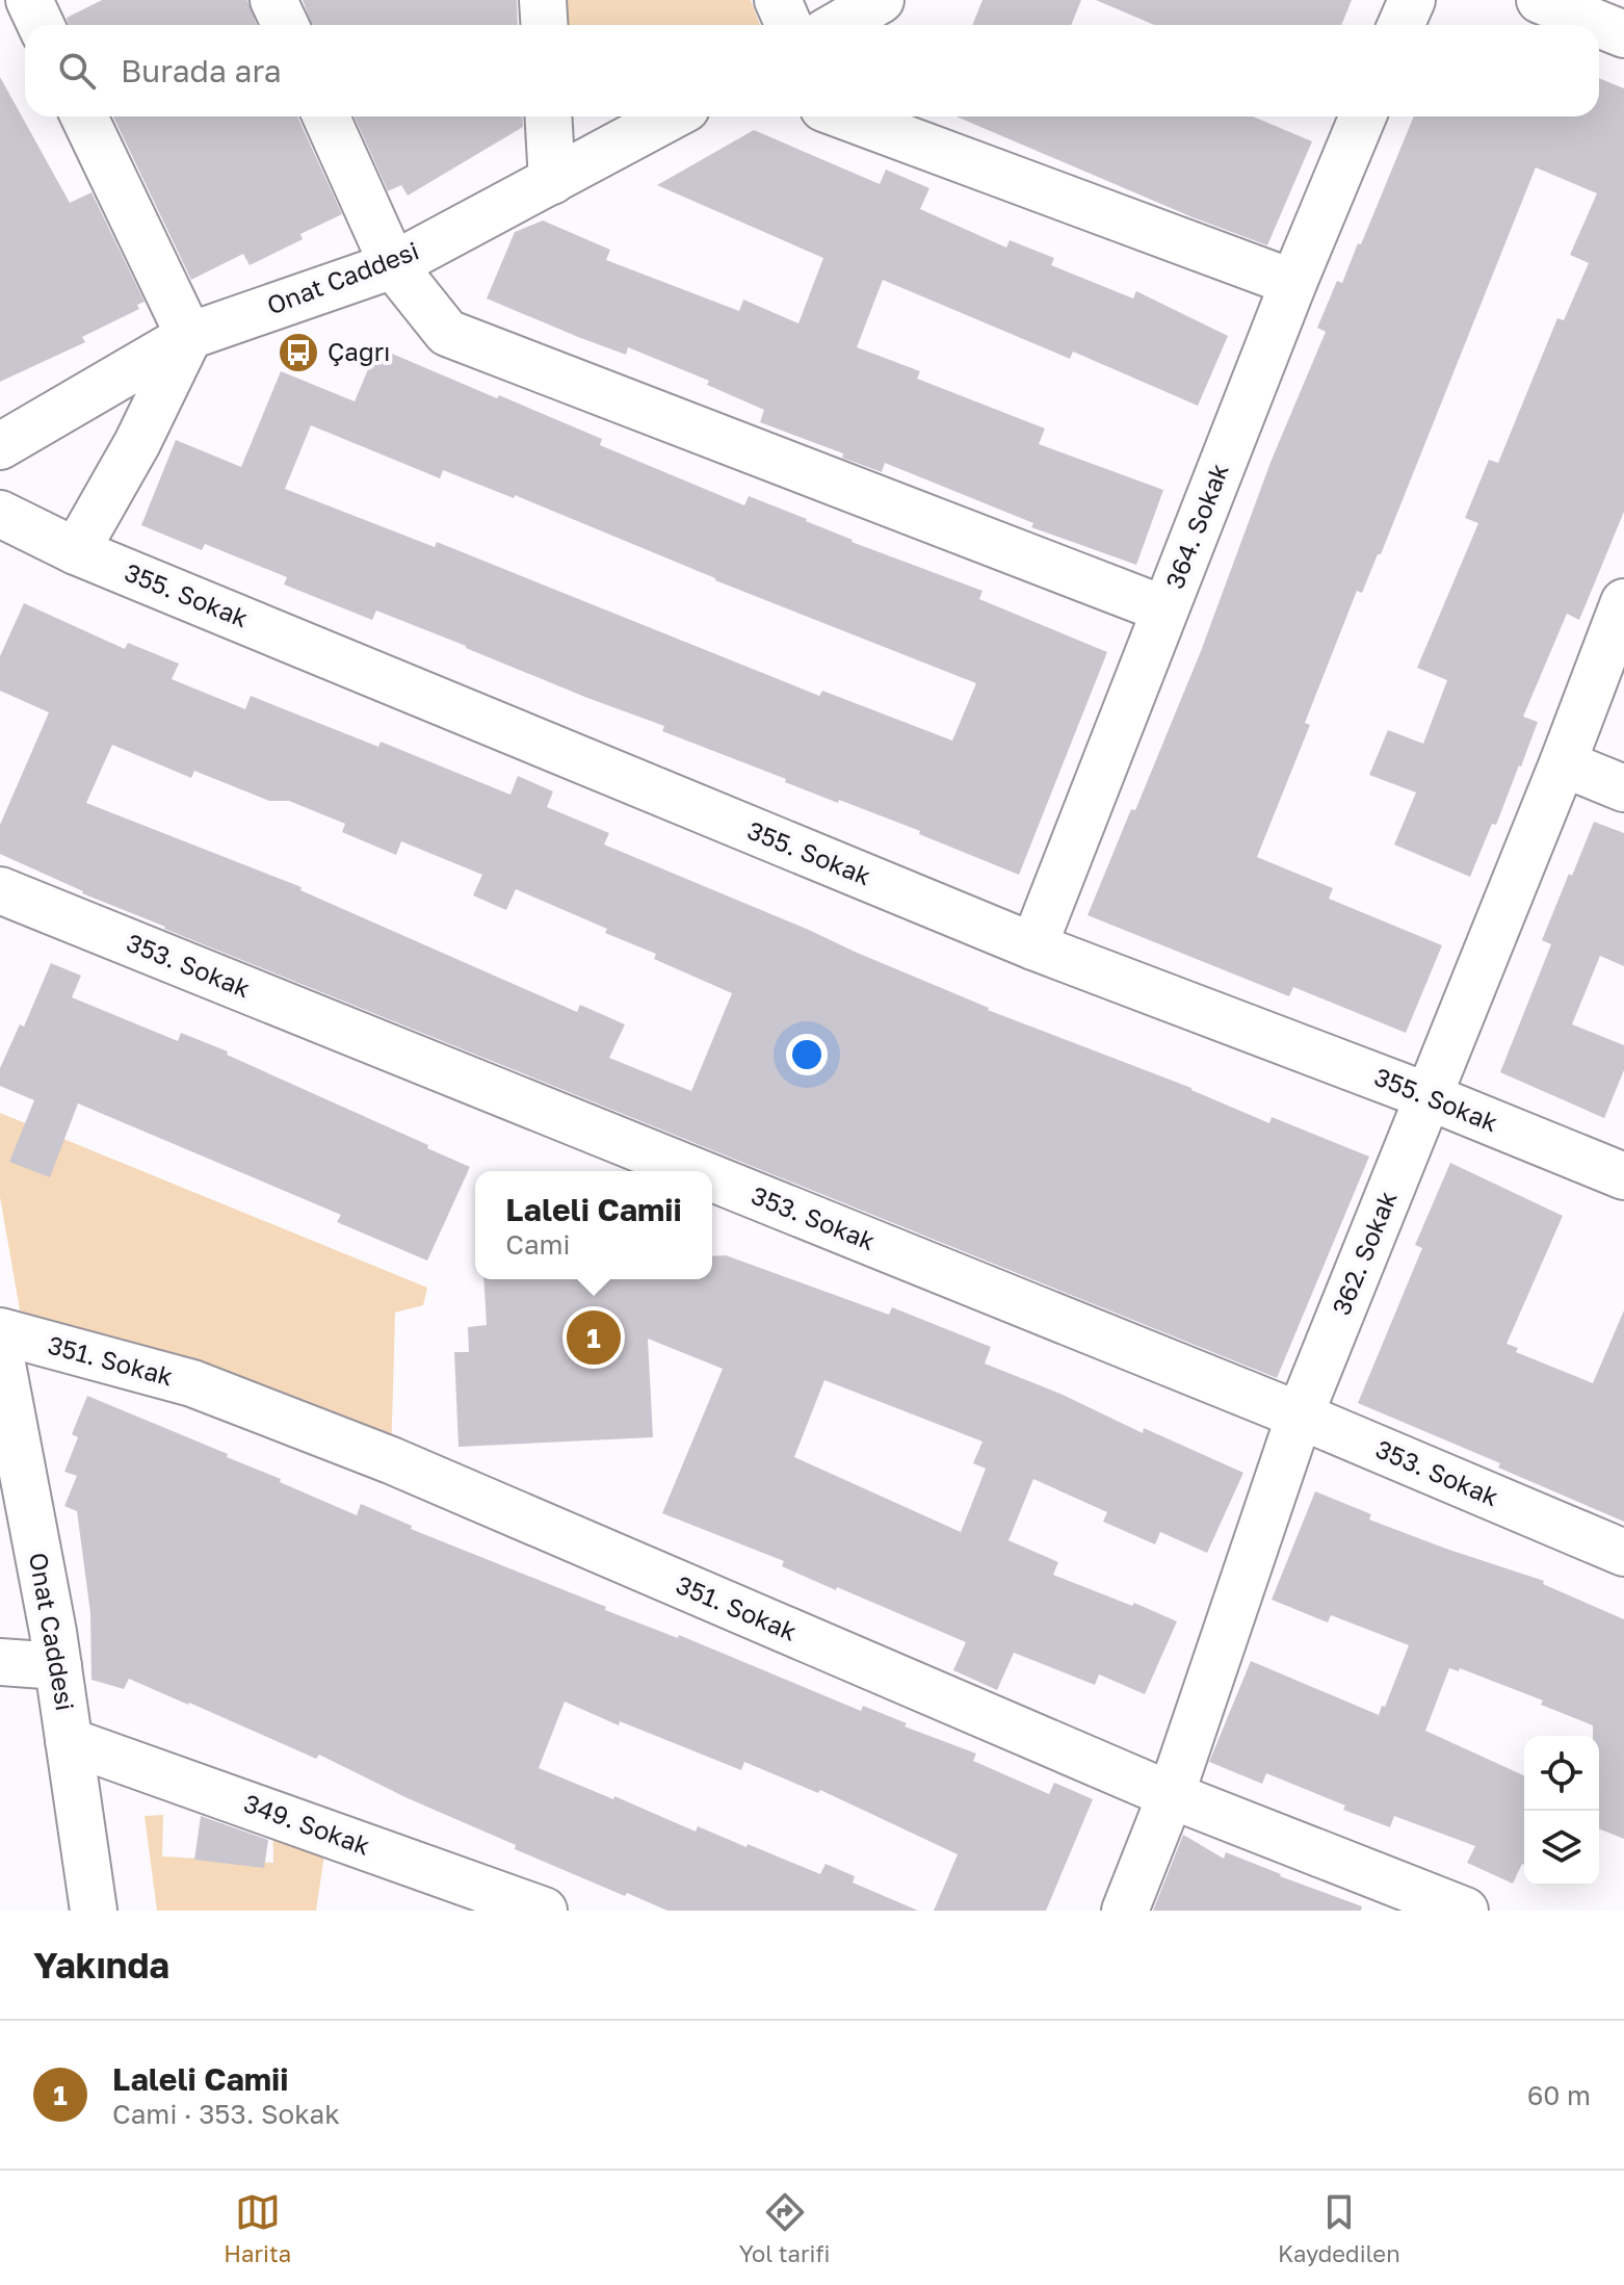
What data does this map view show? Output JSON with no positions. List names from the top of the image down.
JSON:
{
  "streets": {
    "street": [
      "Onat Caddesi",
      "364. Sokak",
      "355. Sokak",
      "353. Sokak",
      "362. Sokak",
      "351. Sokak",
      "349. Sokak"
    ]
  },
  "crossings": [
    ["Onat Caddesi", "349. Sokak"],
    ["364. Sokak", "355. Sokak"],
    ["355. Sokak", "362. Sokak"],
    ["353. Sokak", "362. Sokak"],
    ["362. Sokak", "351. Sokak"]
  ],
  "places": {
    "bus stop": ["Çağrı"]
  },
  "page": {
    "search": "Burada ara",
    "popup": ["Laleli Camii", "Cami"],
    "pins": "1",
    "heading": "Yakında",
    "list": [
      {
        "mark": "1",
        "name": "Laleli Camii",
        "note": "Cami · 353. Sokak",
        "value": "60 m"
      }
    ],
    "nav": ["Harita", "Yol tarifi", "Kaydedilen"]
  }
}
